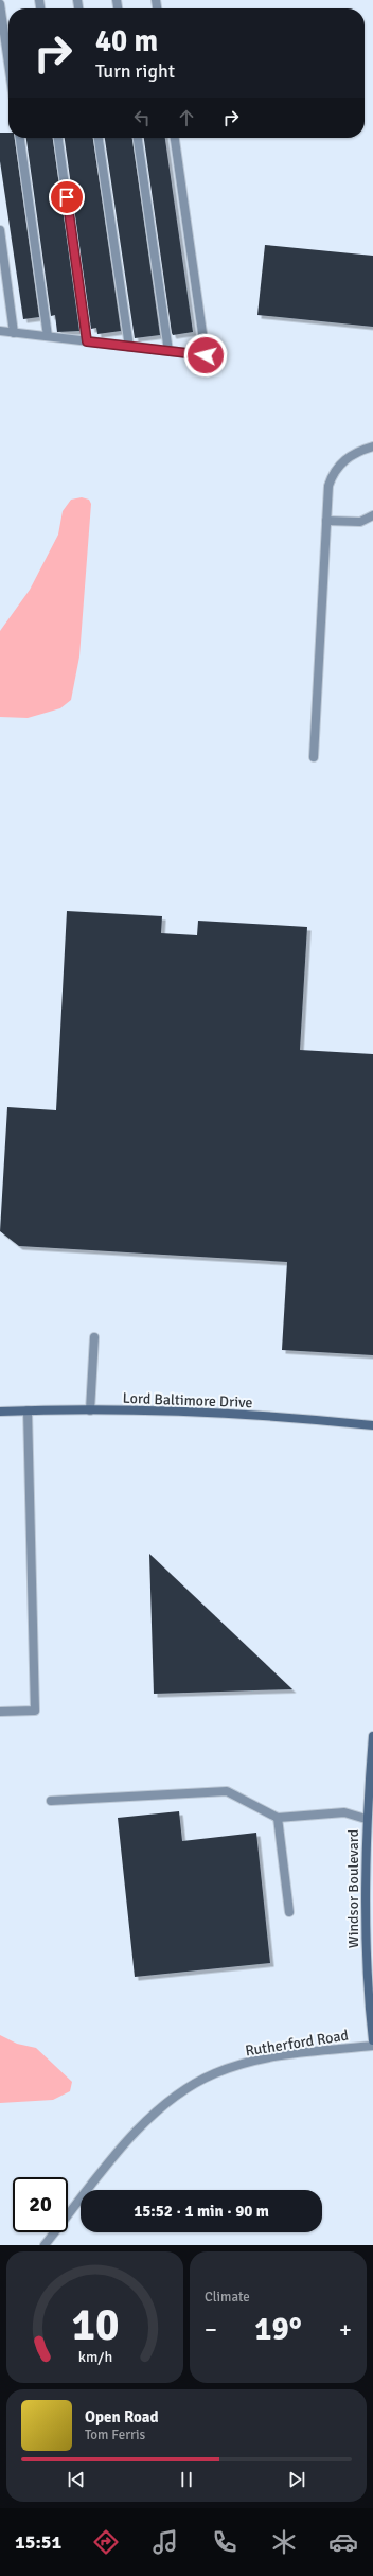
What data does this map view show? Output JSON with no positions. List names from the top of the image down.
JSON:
{
  "streets": {
    "main road": ["Lord Baltimore Drive", "Windsor Boulevard"],
    "street": ["Rutherford Road"]
  },
  "page": {
    "turn": ["40 m", "Turn right"],
    "limit": "20",
    "trip": "15:52 · 1 min · 90 m",
    "tile": "Climate",
    "heat": ["−", "19°", "+"],
    "song": ["Open Road", "Tom Ferris"],
    "tabs": "15:51",
    "gauge": ["10", "km/h"]
  }
}
